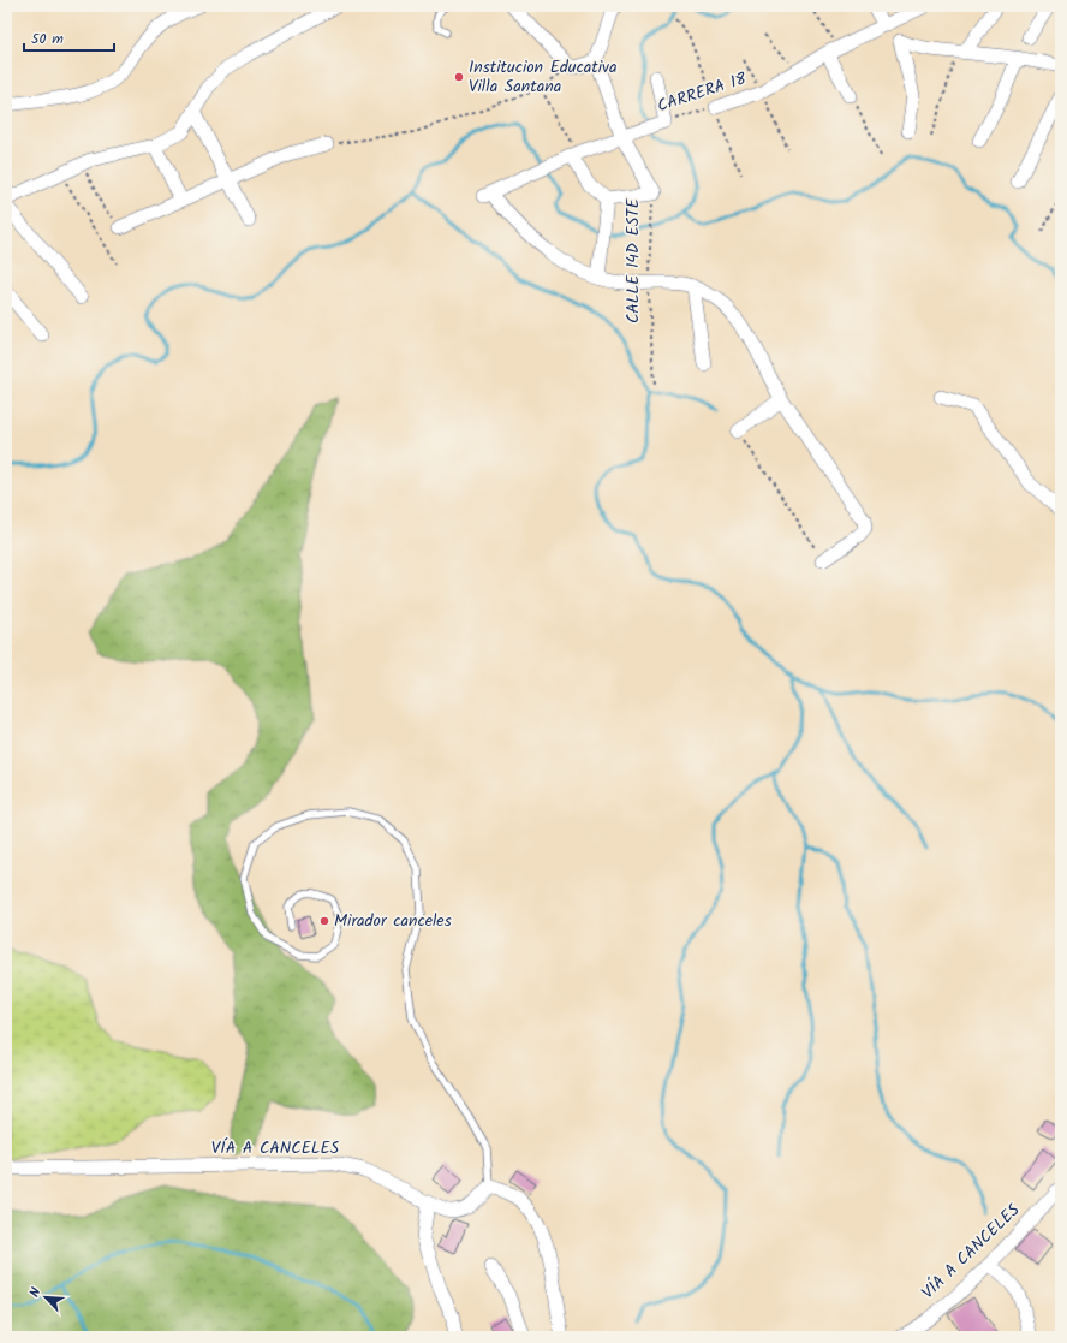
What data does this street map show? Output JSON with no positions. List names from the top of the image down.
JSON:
{
  "streets": {
    "street": ["CARRERA 18", "CALLE 14D ESTE", "VÍA A CANCELES"]
  },
  "crossings": [
    ["CARRERA 18", "CALLE 14D ESTE"]
  ],
  "places": ["Institucion Educativa Villa Santana", "Mirador canceles"],
  "scale_bar": "50 m",
  "north": "top left"
}
